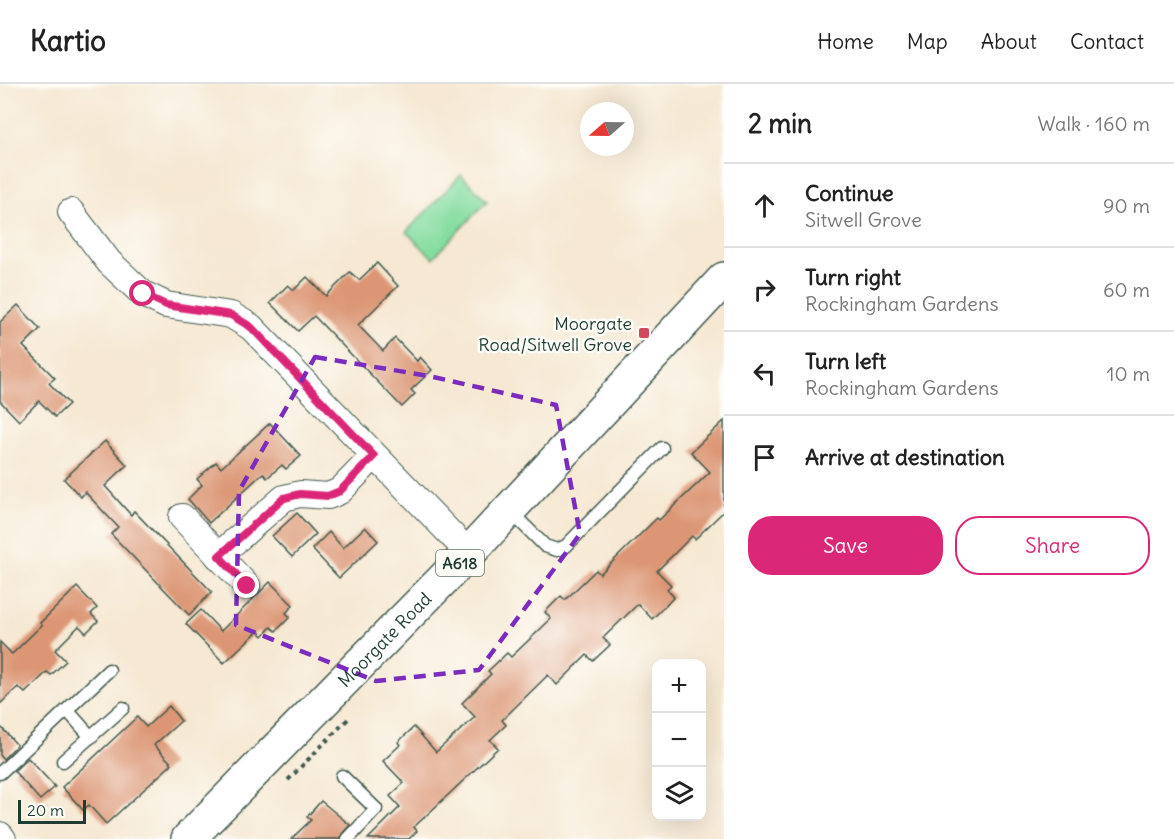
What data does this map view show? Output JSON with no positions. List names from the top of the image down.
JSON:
{
  "streets": {
    "main road": ["A618", "Moorgate Road"]
  },
  "places": {
    "transit": ["Moorgate Road/Sitwell Grove"]
  },
  "scale_bar": "20 m",
  "north": "left",
  "page": {
    "header": "Kartio",
    "nav": [
      "Home",
      "Map",
      "About",
      "Contact"
    ],
    "heading": ["2 min", "Walk · 160 m"],
    "list": [
      ["Continue", "Sitwell Grove", "90 m"],
      ["Turn right", "Rockingham Gardens", "60 m"],
      ["Turn left", "Rockingham Gardens", "10 m"],
      "Arrive at destination"
    ],
    "buttons": ["Save", "Share"],
    "map_buttons": ["+", "−"],
    "scale": "20 m"
  }
}
